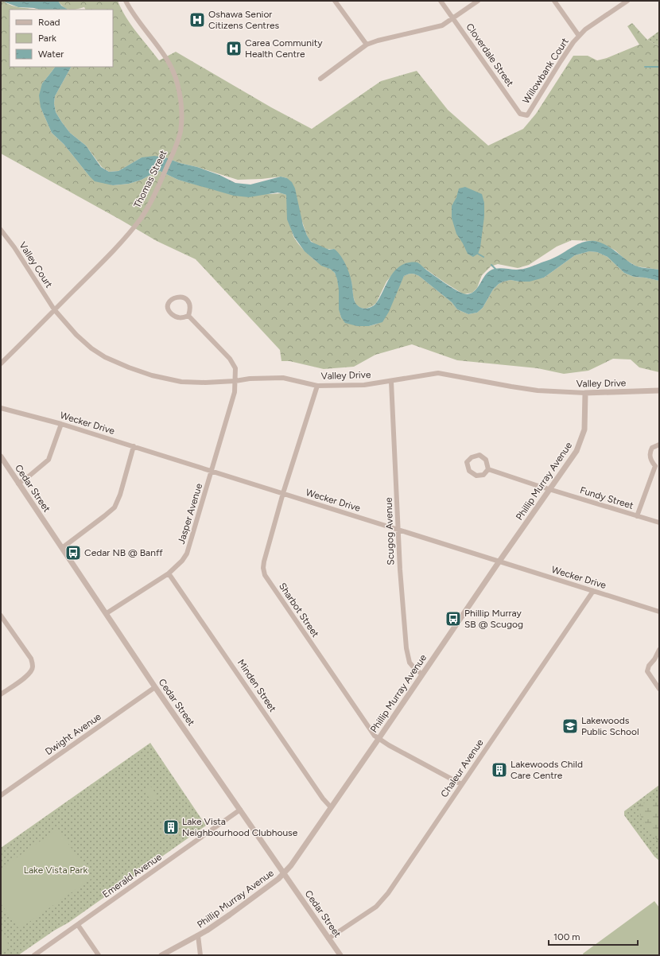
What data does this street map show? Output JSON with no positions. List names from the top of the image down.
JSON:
{
  "streets": {
    "street": [
      "Cloverdale Street",
      "Willowbank Court",
      "Thomas Street",
      "Valley Court",
      "Valley Drive",
      "Wecker Drive",
      "Phillip Murray Avenue",
      "Cedar Street",
      "Fundy Street",
      "Jasper Avenue",
      "Scugog Avenue",
      "Sharbot Street",
      "Minden Street",
      "Dwight Avenue",
      "Chaleur Avenue",
      "Emerald Avenue"
    ]
  },
  "crossings": [
    ["Cloverdale Street", "Willowbank Court"],
    ["Thomas Street", "Valley Court"],
    ["Thomas Street", "Valley Drive"],
    ["Valley Court", "Valley Drive"],
    ["Valley Drive", "Phillip Murray Avenue"],
    ["Valley Drive", "Jasper Avenue"],
    ["Valley Drive", "Scugog Avenue"],
    ["Valley Drive", "Sharbot Street"],
    ["Wecker Drive", "Phillip Murray Avenue"],
    ["Wecker Drive", "Jasper Avenue"],
    ["Wecker Drive", "Scugog Avenue"],
    ["Wecker Drive", "Sharbot Street"],
    ["Wecker Drive", "Chaleur Avenue"],
    ["Phillip Murray Avenue", "Cedar Street"],
    ["Phillip Murray Avenue", "Fundy Street"],
    ["Phillip Murray Avenue", "Scugog Avenue"],
    ["Phillip Murray Avenue", "Sharbot Street"],
    ["Phillip Murray Avenue", "Minden Street"],
    ["Cedar Street", "Jasper Avenue"],
    ["Cedar Street", "Dwight Avenue"],
    ["Cedar Street", "Chaleur Avenue"],
    ["Cedar Street", "Emerald Avenue"],
    ["Jasper Avenue", "Minden Street"],
    ["Sharbot Street", "Chaleur Avenue"]
  ],
  "parks": ["Lake Vista Park"],
  "places": {
    "hospital": ["Oshawa Senior Citizens Centres", "Carea Community Health Centre"],
    "bus stop": ["Cedar NB @ Banff", "Phillip Murray SB @ Scugog"],
    "school or university": ["Lakewoods Public School"],
    "building": ["Lakewoods Child Care Centre", "Lake Vista Neighbourhood Clubhouse"]
  },
  "legend": ["Road", "Park", "Water"],
  "scale_bar": "100 m"
}
